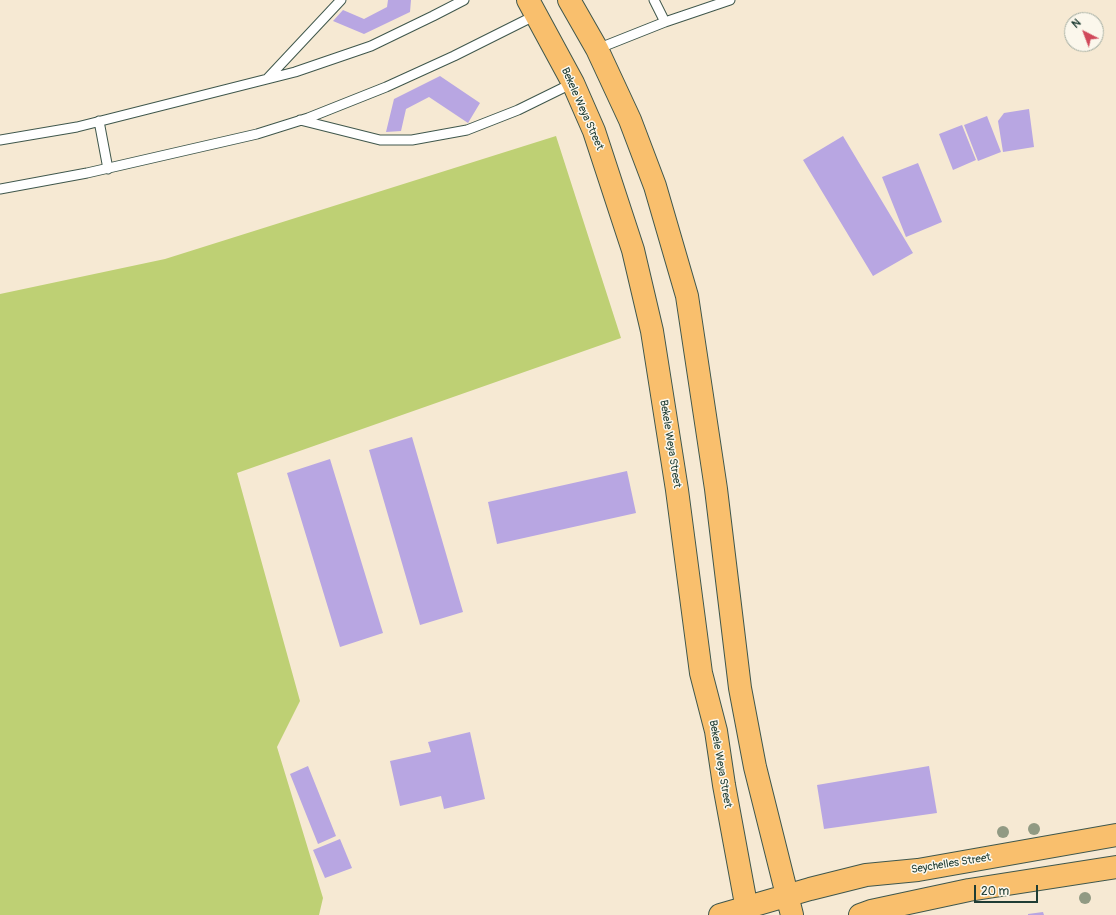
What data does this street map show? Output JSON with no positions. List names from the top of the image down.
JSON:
{
  "streets": {
    "main road": ["Bekele Weya Street", "Seychelles Street"]
  },
  "crossings": [
    ["Bekele Weya Street", "Seychelles Street"]
  ],
  "scale_bar": "20 m",
  "north": "top left"
}
